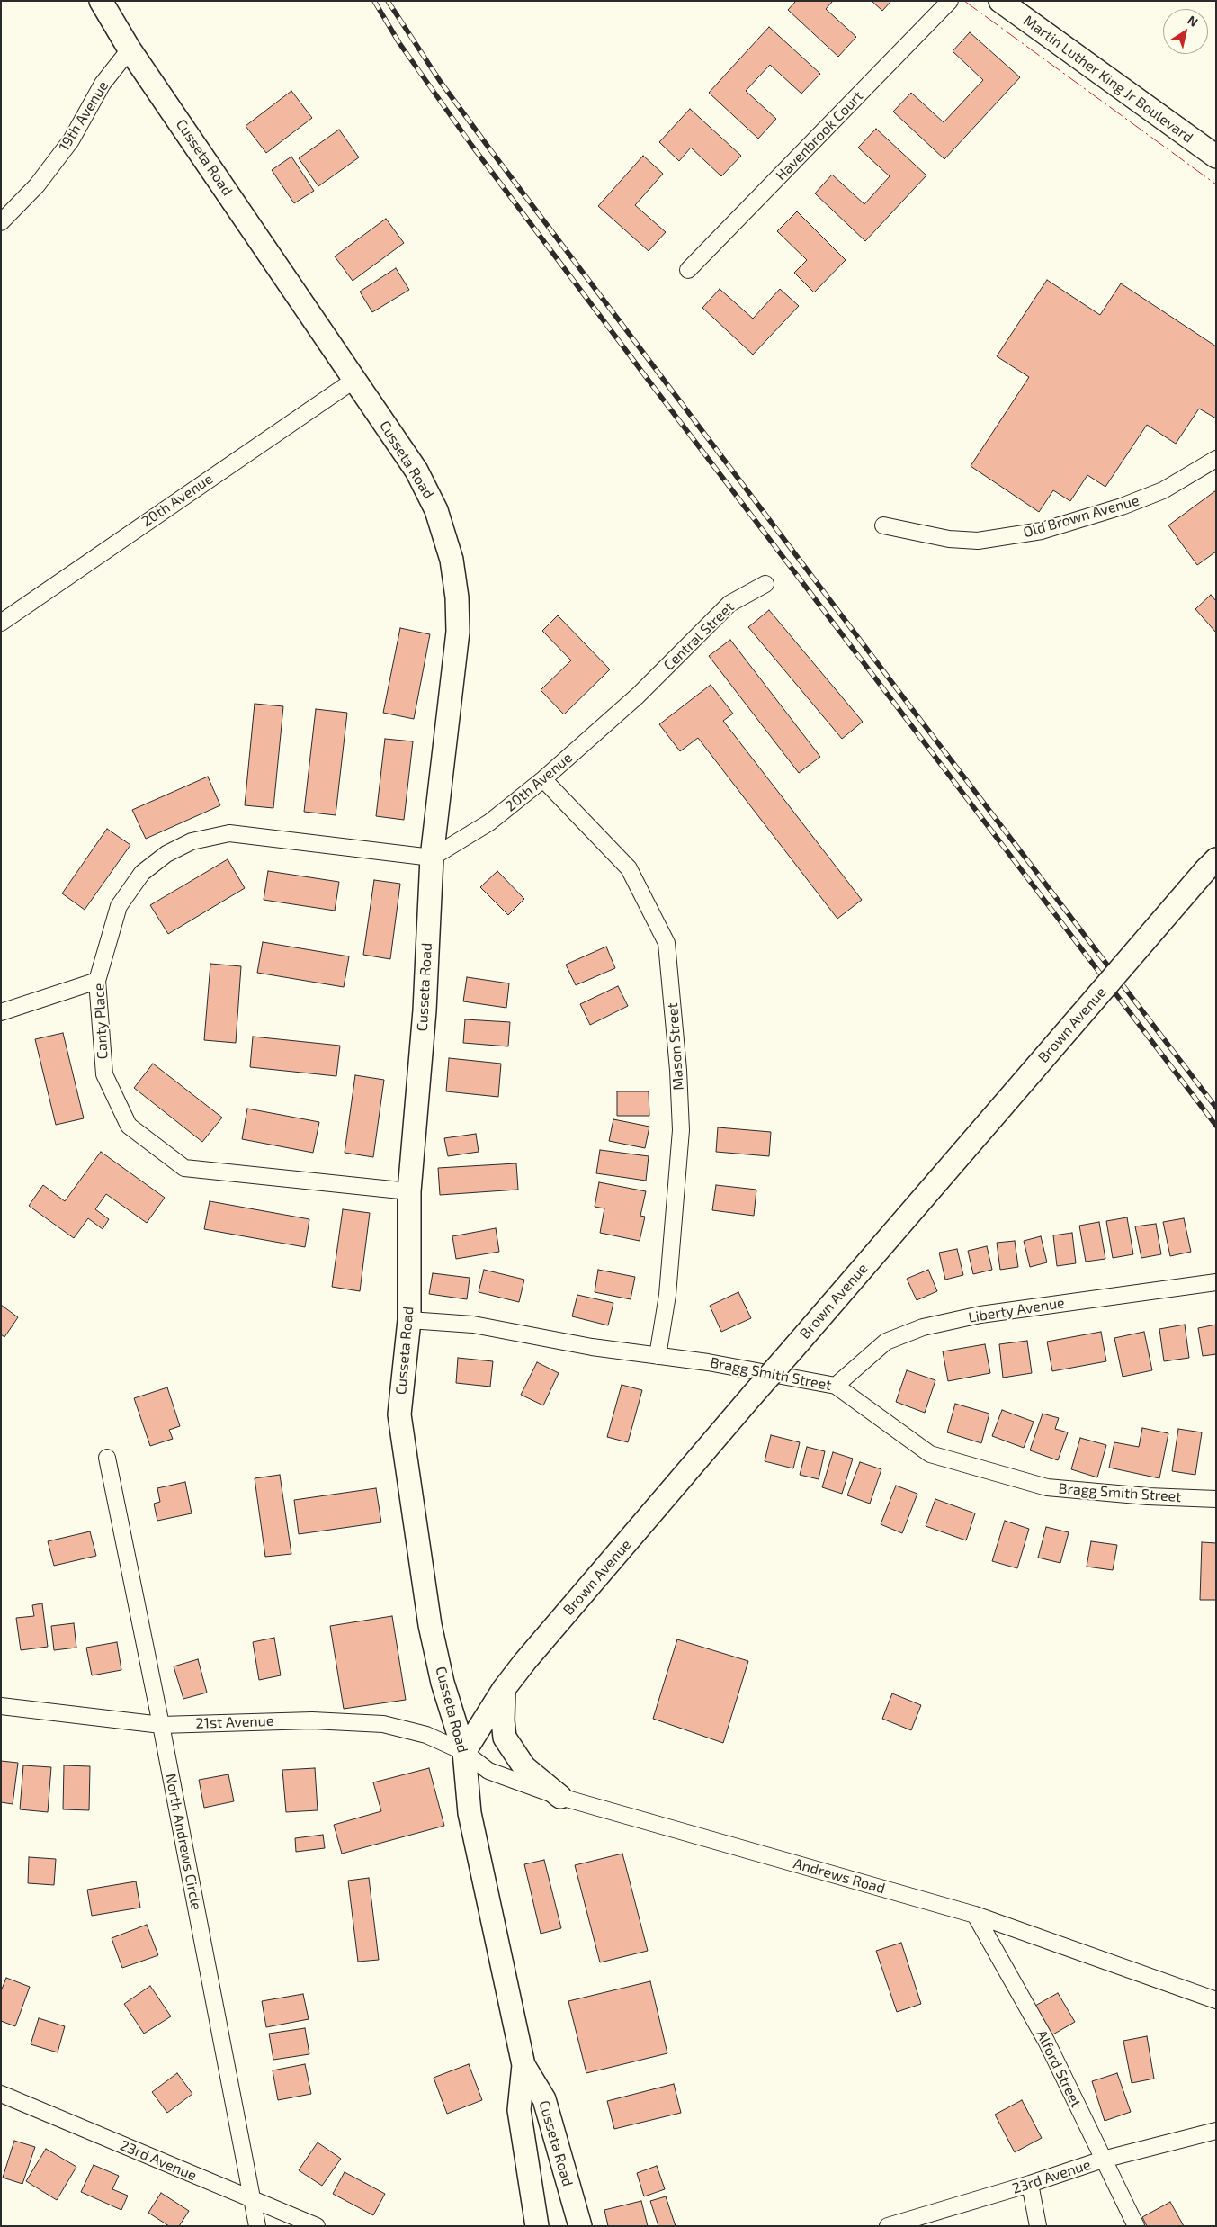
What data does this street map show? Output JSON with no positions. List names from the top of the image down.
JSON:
{
  "streets": {
    "street": [
      "Martin Luther King Jr Boulevard",
      "19th Avenue",
      "Havenbrook Court",
      "Cusseta Road",
      "20th Avenue",
      "Old Brown Avenue",
      "Central Street",
      "Canty Place",
      "Brown Avenue",
      "Mason Street",
      "Liberty Avenue",
      "Bragg Smith Street",
      "21st Avenue",
      "North Andrews Circle",
      "Andrews Road",
      "Alford Street",
      "23rd Avenue"
    ]
  },
  "crossings": [
    ["19th Avenue", "Cusseta Road"],
    ["Cusseta Road", "20th Avenue"],
    ["Cusseta Road", "Canty Place"],
    ["Cusseta Road", "Brown Avenue"],
    ["Cusseta Road", "Bragg Smith Street"],
    ["Cusseta Road", "21st Avenue"],
    ["Cusseta Road", "Andrews Road"],
    ["20th Avenue", "Central Street"],
    ["20th Avenue", "Canty Place"],
    ["20th Avenue", "Mason Street"],
    ["Brown Avenue", "21st Avenue"],
    ["Brown Avenue", "Andrews Road"],
    ["Mason Street", "Bragg Smith Street"],
    ["Liberty Avenue", "Bragg Smith Street"],
    ["21st Avenue", "North Andrews Circle"],
    ["21st Avenue", "Andrews Road"],
    ["North Andrews Circle", "23rd Avenue"],
    ["Andrews Road", "Alford Street"],
    ["Alford Street", "23rd Avenue"]
  ],
  "north": "top right"
}
